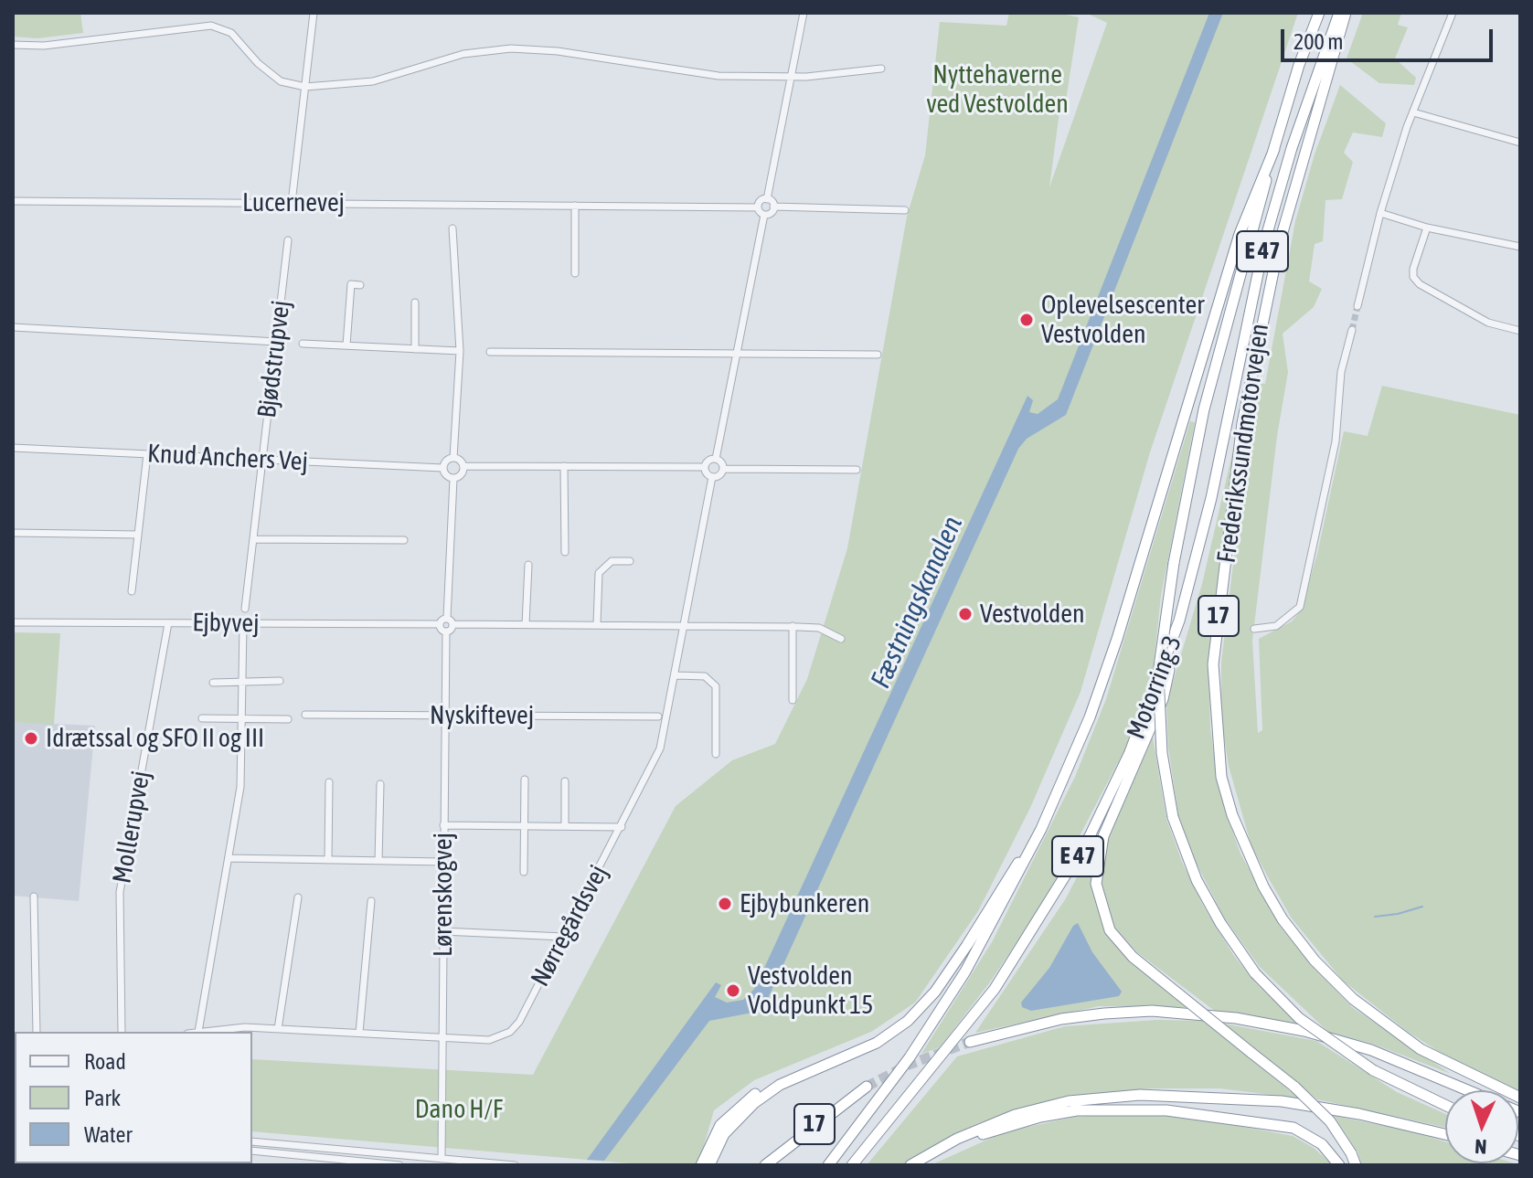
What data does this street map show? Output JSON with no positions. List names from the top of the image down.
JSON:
{
  "streets": {
    "highway": [
      "E 47",
      "Frederikssundmotorvejen",
      "17",
      "Motorring 3"
    ],
    "street": [
      "Lucernevej",
      "Bjødstrupvej",
      "Knud Anchers Vej",
      "Ejbyvej",
      "Nyskiftevej",
      "Mollerupvej",
      "Lørenskogvej",
      "Nørregårdsvej"
    ]
  },
  "crossings": [
    ["E 47", "Frederikssundmotorvejen"],
    ["Bjødstrupvej", "Knud Anchers Vej"],
    ["Ejbyvej", "Mollerupvej"],
    ["Nyskiftevej", "Lørenskogvej"],
    ["Lørenskogvej", "Nørregårdsvej"]
  ],
  "water": ["Fæstningskanalen"],
  "parks": ["Nyttehaverne ved Vestvolden", "Dano H/F"],
  "places": [
    "Oplevelsescenter Vestvolden",
    "Vestvolden",
    "Idrætssal og SFO II og III",
    "Ejbybunkeren",
    "Vestvolden Voldpunkt 15"
  ],
  "legend": ["Road", "Park", "Water"],
  "scale_bar": "200 m",
  "north": "bottom"
}
